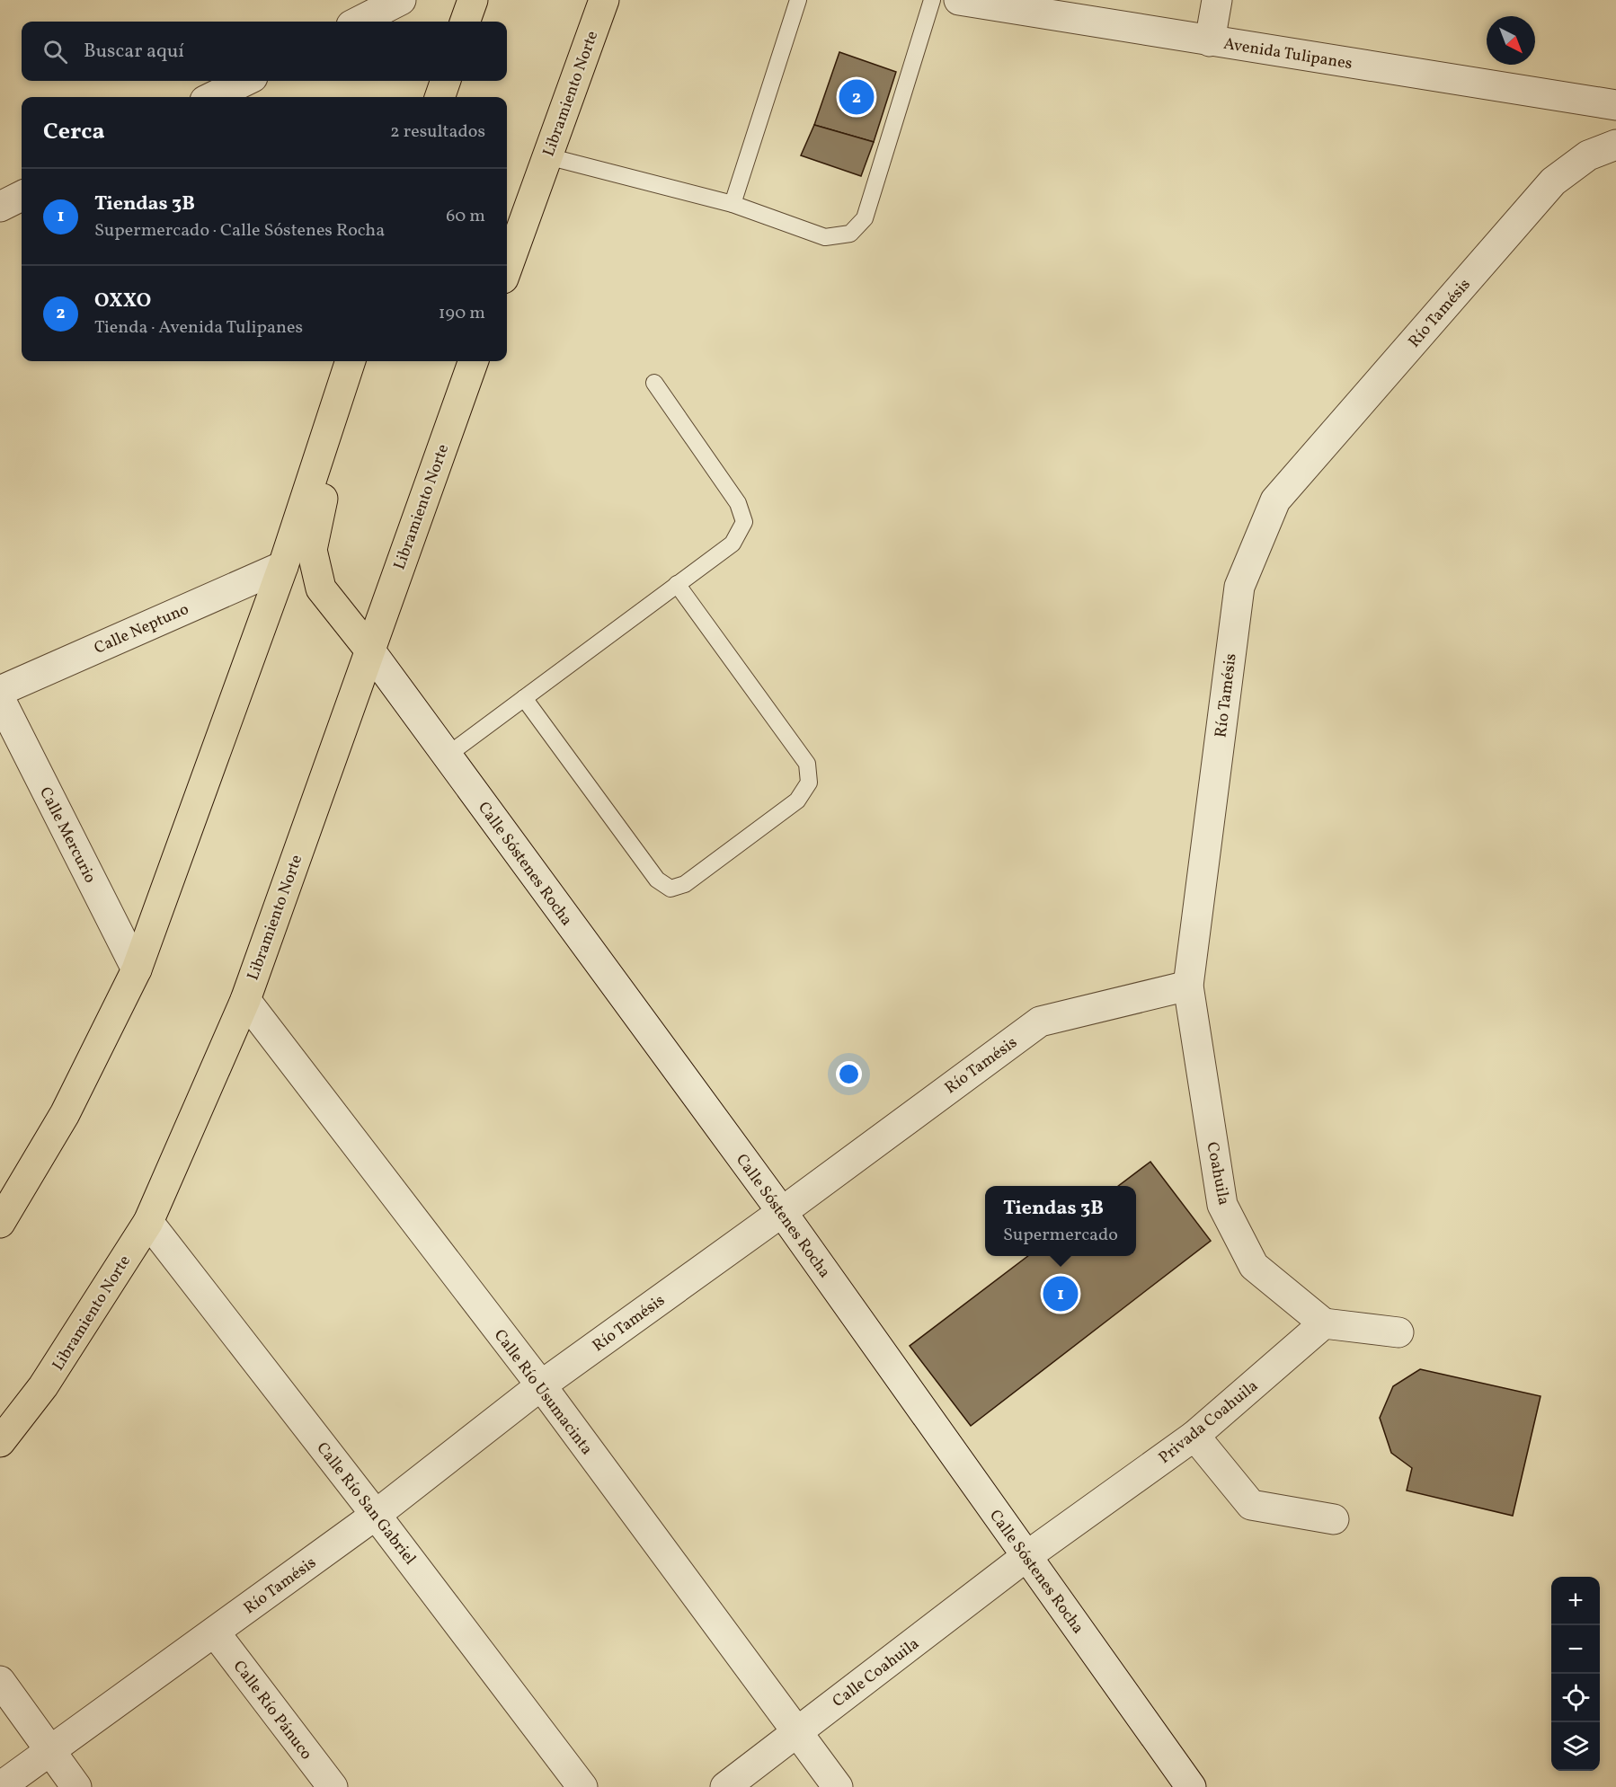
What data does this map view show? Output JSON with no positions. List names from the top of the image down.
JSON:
{
  "streets": {
    "main road": ["Libramiento Norte"],
    "street": [
      "Avenida Tulipanes",
      "Río Tamésis",
      "Calle Neptuno",
      "Calle Mercurio",
      "Calle Sóstenes Rocha",
      "Coahuila",
      "Calle Río Usumacinta",
      "Privada Coahuila",
      "Calle Río San Gabriel",
      "Calle Coahuila",
      "Calle Río Pánuco"
    ]
  },
  "crossings": [
    ["Libramiento Norte", "Calle Sóstenes Rocha"],
    ["Libramiento Norte", "Calle Río Usumacinta"],
    ["Libramiento Norte", "Calle Río San Gabriel"],
    ["Río Tamésis", "Calle Sóstenes Rocha"],
    ["Río Tamésis", "Coahuila"],
    ["Río Tamésis", "Calle Río Usumacinta"],
    ["Río Tamésis", "Calle Río San Gabriel"],
    ["Río Tamésis", "Calle Río Pánuco"],
    ["Calle Sóstenes Rocha", "Privada Coahuila"],
    ["Calle Sóstenes Rocha", "Calle Coahuila"],
    ["Coahuila", "Privada Coahuila"],
    ["Calle Río Usumacinta", "Calle Coahuila"],
    ["Privada Coahuila", "Calle Coahuila"]
  ],
  "north": "bottom right",
  "page": {
    "search": "Buscar aquí",
    "pins": ["2", "1"],
    "heading": ["Cerca", "2 resultados"],
    "list": [
      {
        "mark": "1",
        "name": "Tiendas 3B",
        "note": "Supermercado · Calle Sóstenes Rocha",
        "value": "60 m"
      },
      {
        "mark": "2",
        "name": "OXXO",
        "note": "Tienda · Avenida Tulipanes",
        "value": "190 m"
      }
    ],
    "popup": ["Tiendas 3B", "Supermercado"],
    "map_buttons": ["+", "−"]
  }
}
